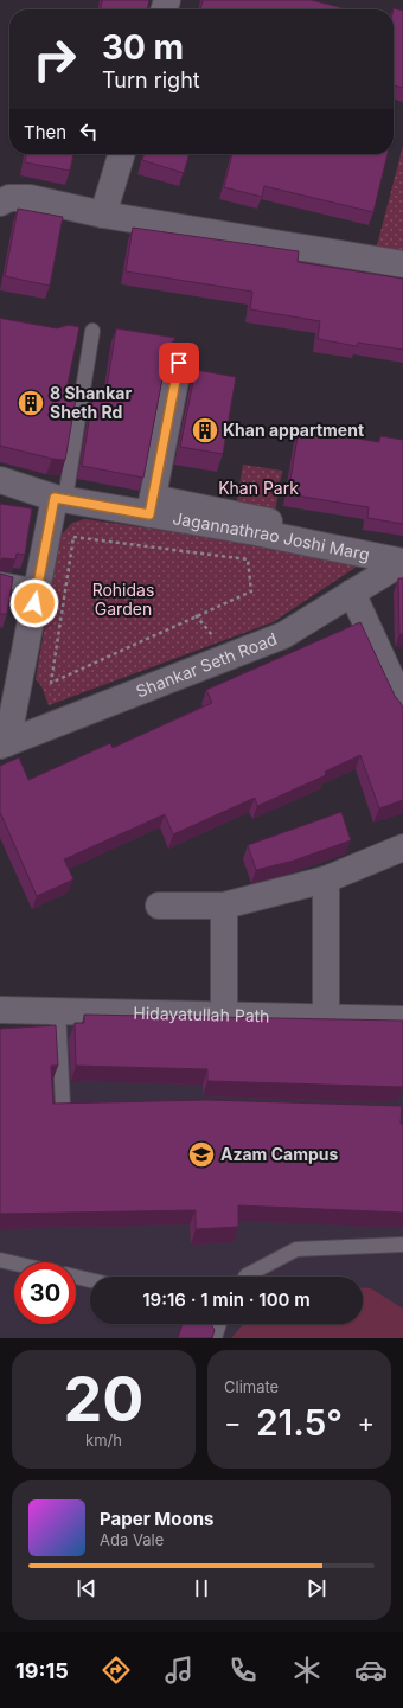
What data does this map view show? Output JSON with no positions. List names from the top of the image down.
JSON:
{
  "streets": {
    "street": ["Jagannathrao Joshi Marg", "Shankar Seth Road", "Hidayatullah Path"]
  },
  "crossings": [
    ["Jagannathrao Joshi Marg", "Shankar Seth Road"]
  ],
  "parks": ["Khan Park", "Rohidas Garden"],
  "places": {
    "building": ["8 Shankar Sheth Rd", "Khan appartment"],
    "school or university": ["Azam Campus"]
  },
  "page": {
    "turn": ["30 m", "Turn right"],
    "then": "Then",
    "limit": "30",
    "trip": "19:16 · 1 min · 100 m",
    "tile": [
      ["20", "km/h"],
      "Climate"
    ],
    "heat": ["−", "21.5°", "+"],
    "song": ["Paper Moons", "Ada Vale"],
    "tabs": "19:15"
  }
}
